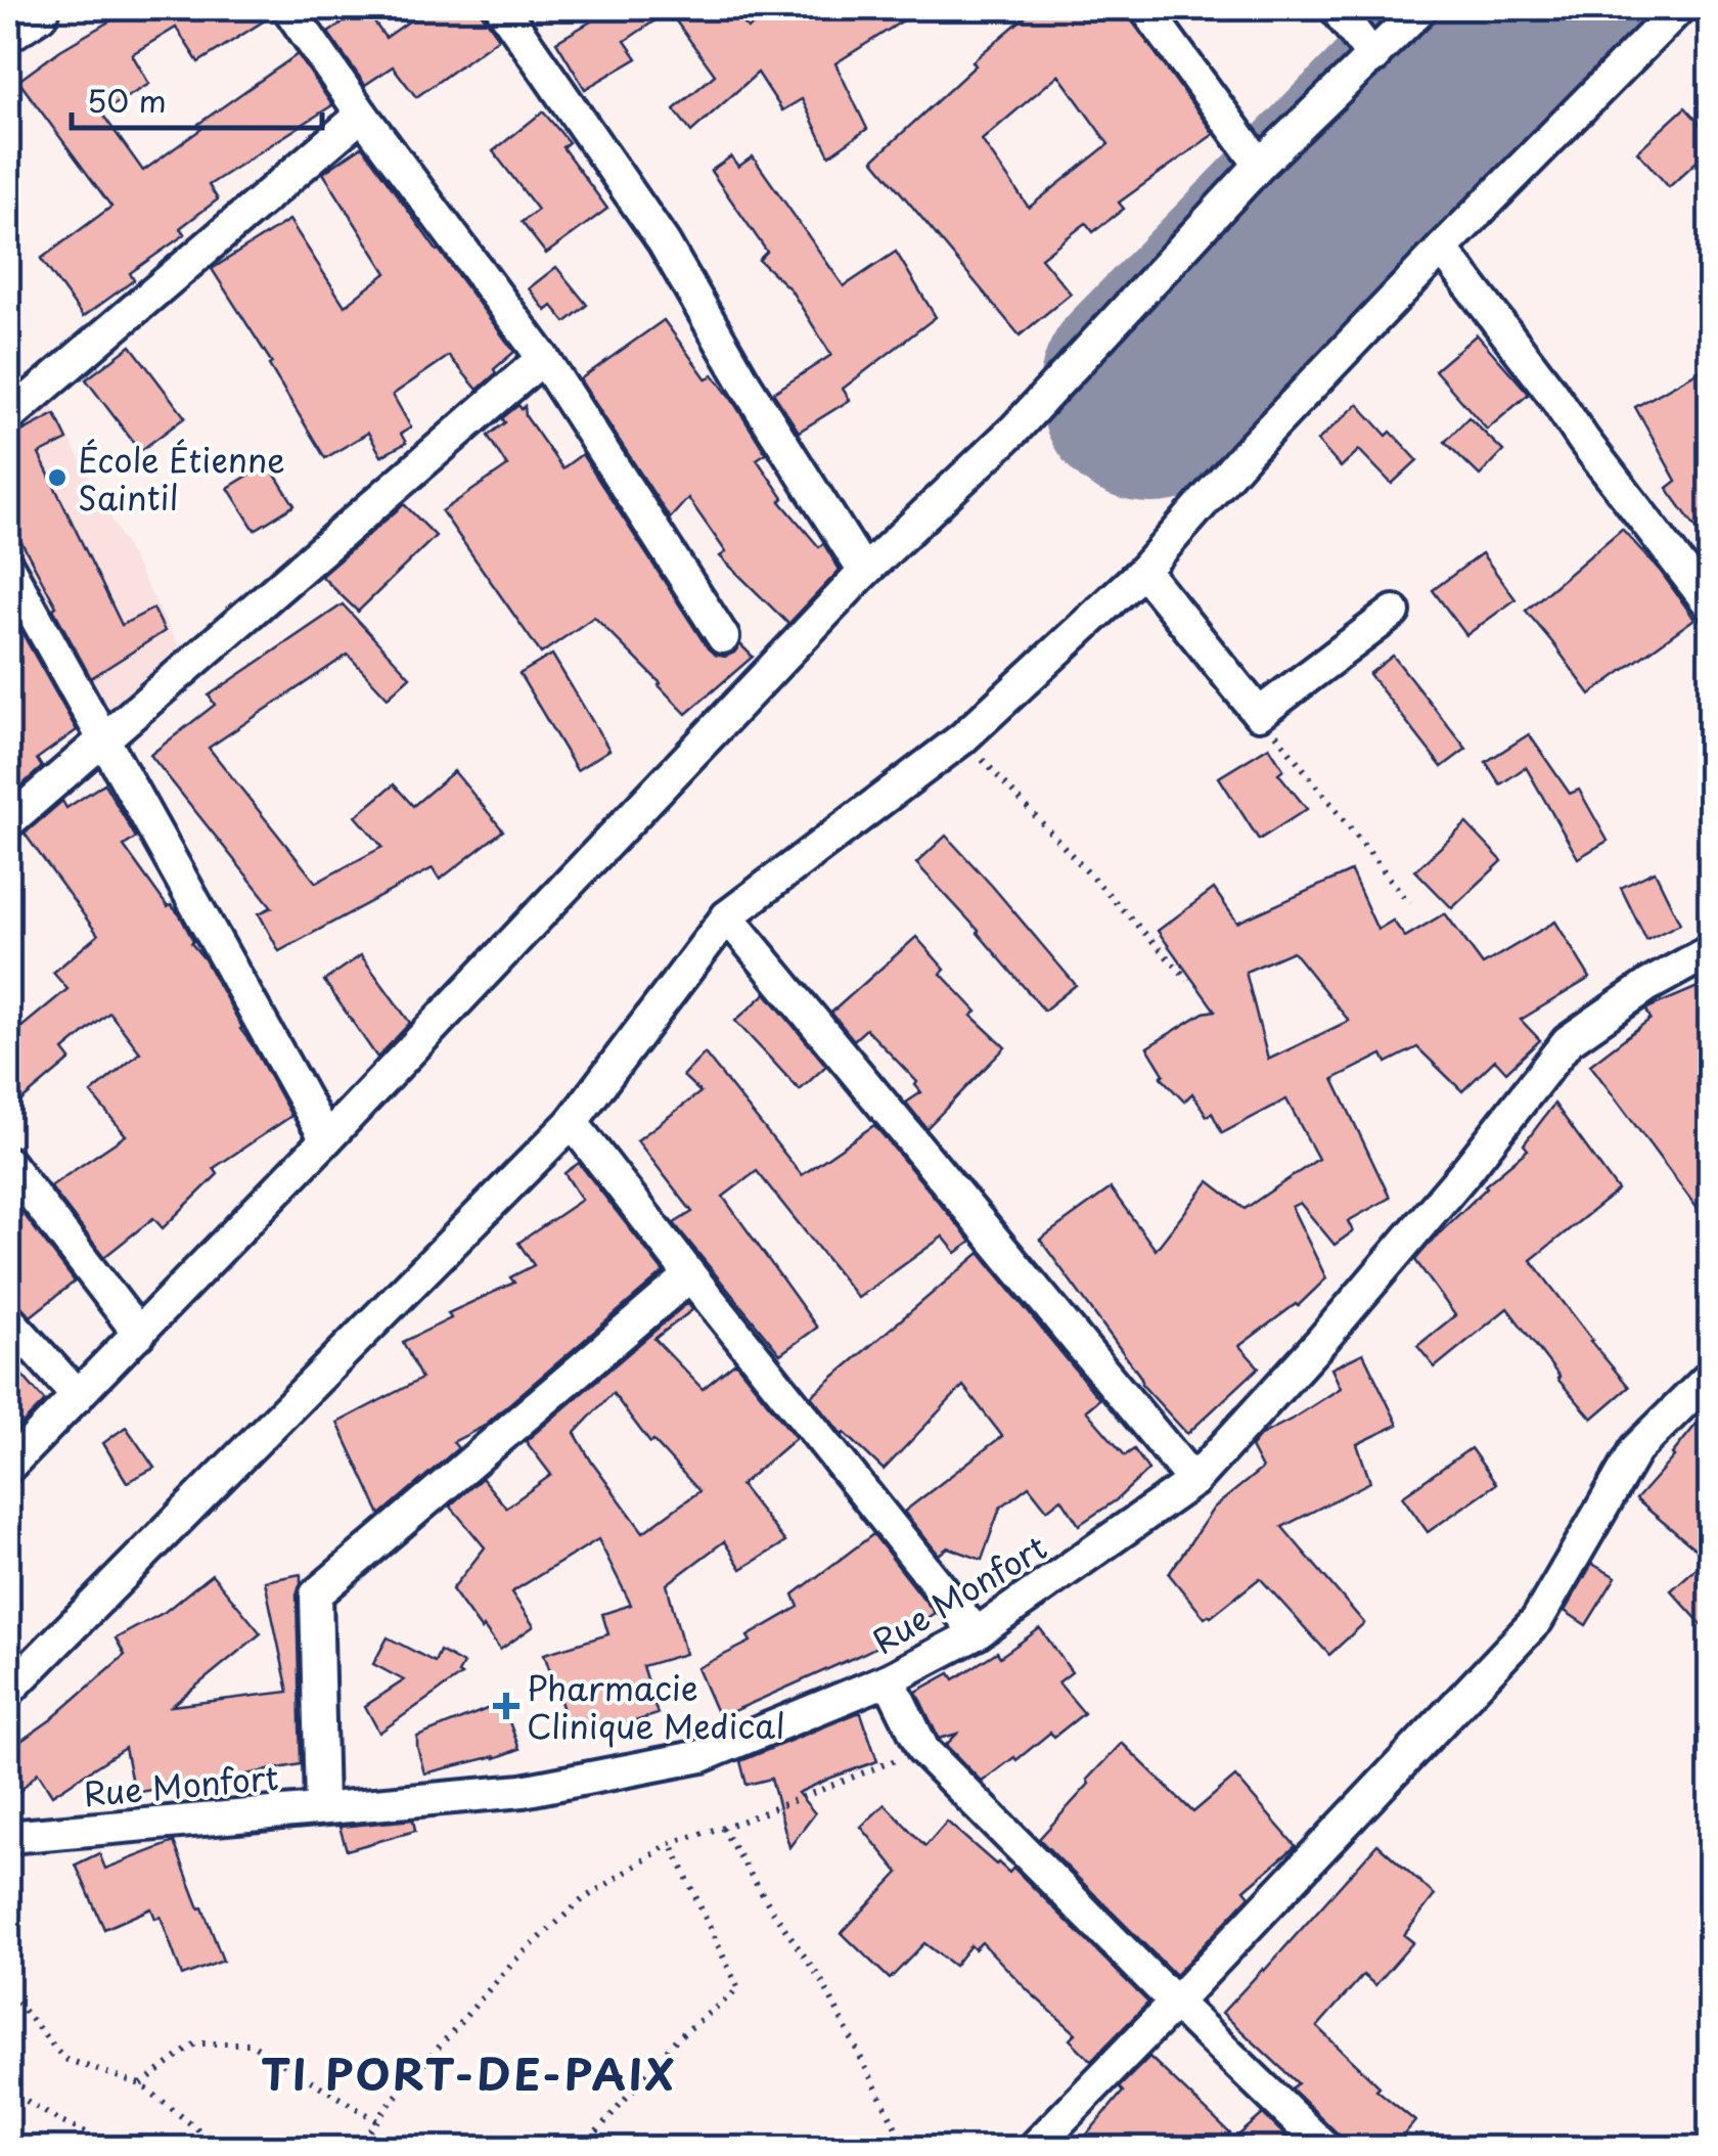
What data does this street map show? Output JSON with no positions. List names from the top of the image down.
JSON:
{
  "streets": {
    "street": ["Rue Monfort"]
  },
  "districts": ["TI PORT-DE-PAIX"],
  "places": {
    "other": ["École Étienne Saintil"],
    "health": ["Pharmacie Clinique Medical"]
  },
  "scale_bar": "50 m"
}
